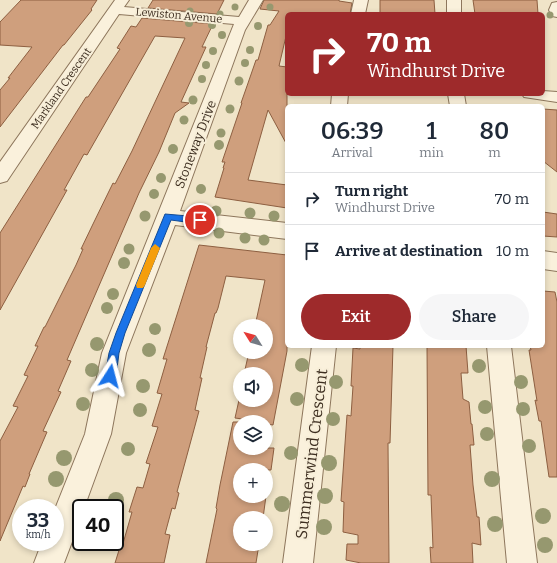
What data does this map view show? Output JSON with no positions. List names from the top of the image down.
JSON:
{
  "streets": {
    "street": [
      "Lewiston Avenue",
      "Markland Crescent",
      "Stoneway Drive",
      "Summerwind Crescent"
    ]
  },
  "crossings": [
    ["Lewiston Avenue", "Markland Crescent"],
    ["Lewiston Avenue", "Stoneway Drive"]
  ],
  "north": "top left",
  "page": {
    "turn": ["70 m", "Windhurst Drive"],
    "eta": [
      "06:39",
      "Arrival",
      "1",
      "min",
      "80",
      "m"
    ],
    "list": [
      {
        "name": "Turn right",
        "note": "Windhurst Drive",
        "value": "70 m"
      },
      {
        "name": "Arrive at destination",
        "value": "10 m"
      }
    ],
    "buttons": ["Exit", "Share"],
    "map_buttons": ["+", "−"],
    "speed": "33 km/h",
    "limit": "40"
  }
}
